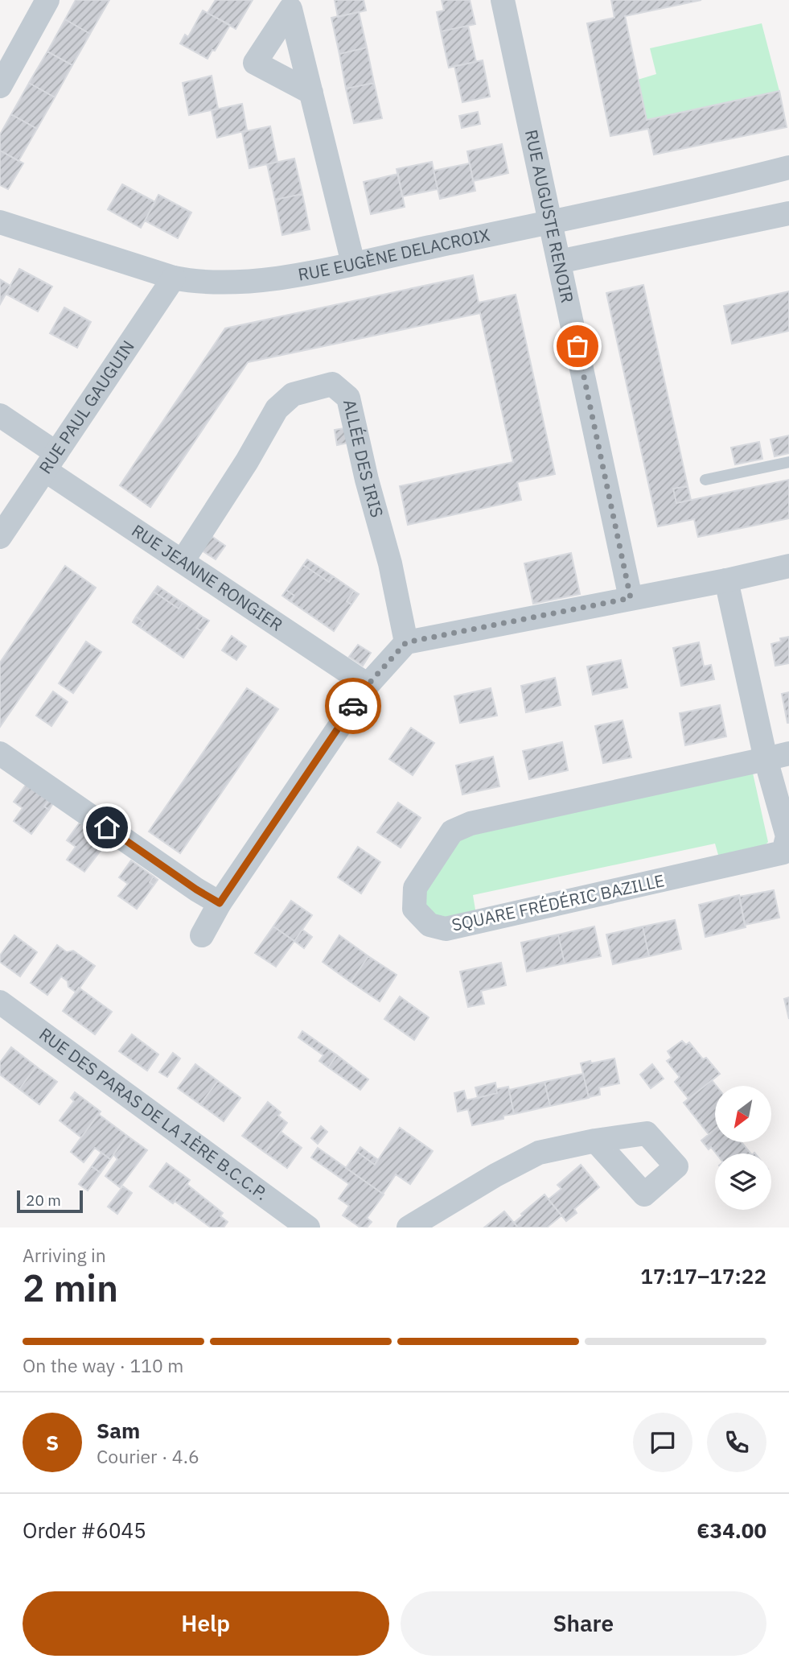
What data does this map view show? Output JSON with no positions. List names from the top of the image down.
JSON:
{
  "streets": {
    "street": [
      "RUE AUGUSTE RENOIR",
      "RUE EUGÈNE DELACROIX",
      "RUE PAUL GAUGUIN",
      "ALLÉE DES IRIS",
      "RUE JEANNE RONGIER",
      "SQUARE FRÉDÉRIC BAZILLE",
      "RUE DES PARAS DE LA 1ÈRE B.C.C.P."
    ]
  },
  "crossings": [
    ["RUE AUGUSTE RENOIR", "RUE EUGÈNE DELACROIX"],
    ["RUE EUGÈNE DELACROIX", "RUE PAUL GAUGUIN"],
    ["RUE PAUL GAUGUIN", "RUE JEANNE RONGIER"],
    ["ALLÉE DES IRIS", "RUE JEANNE RONGIER"]
  ],
  "scale_bar": "20 m",
  "north": "bottom left",
  "page": {
    "scale": "20 m",
    "heading": ["2 min", "Arriving in", "17:17–17:22"],
    "panel": [
      "Sam",
      "Courier · 4.6",
      "Order #6045",
      "€34.00"
    ],
    "bar": "On the way · 110 m",
    "round": "S",
    "buttons": ["Help", "Share"]
  }
}
